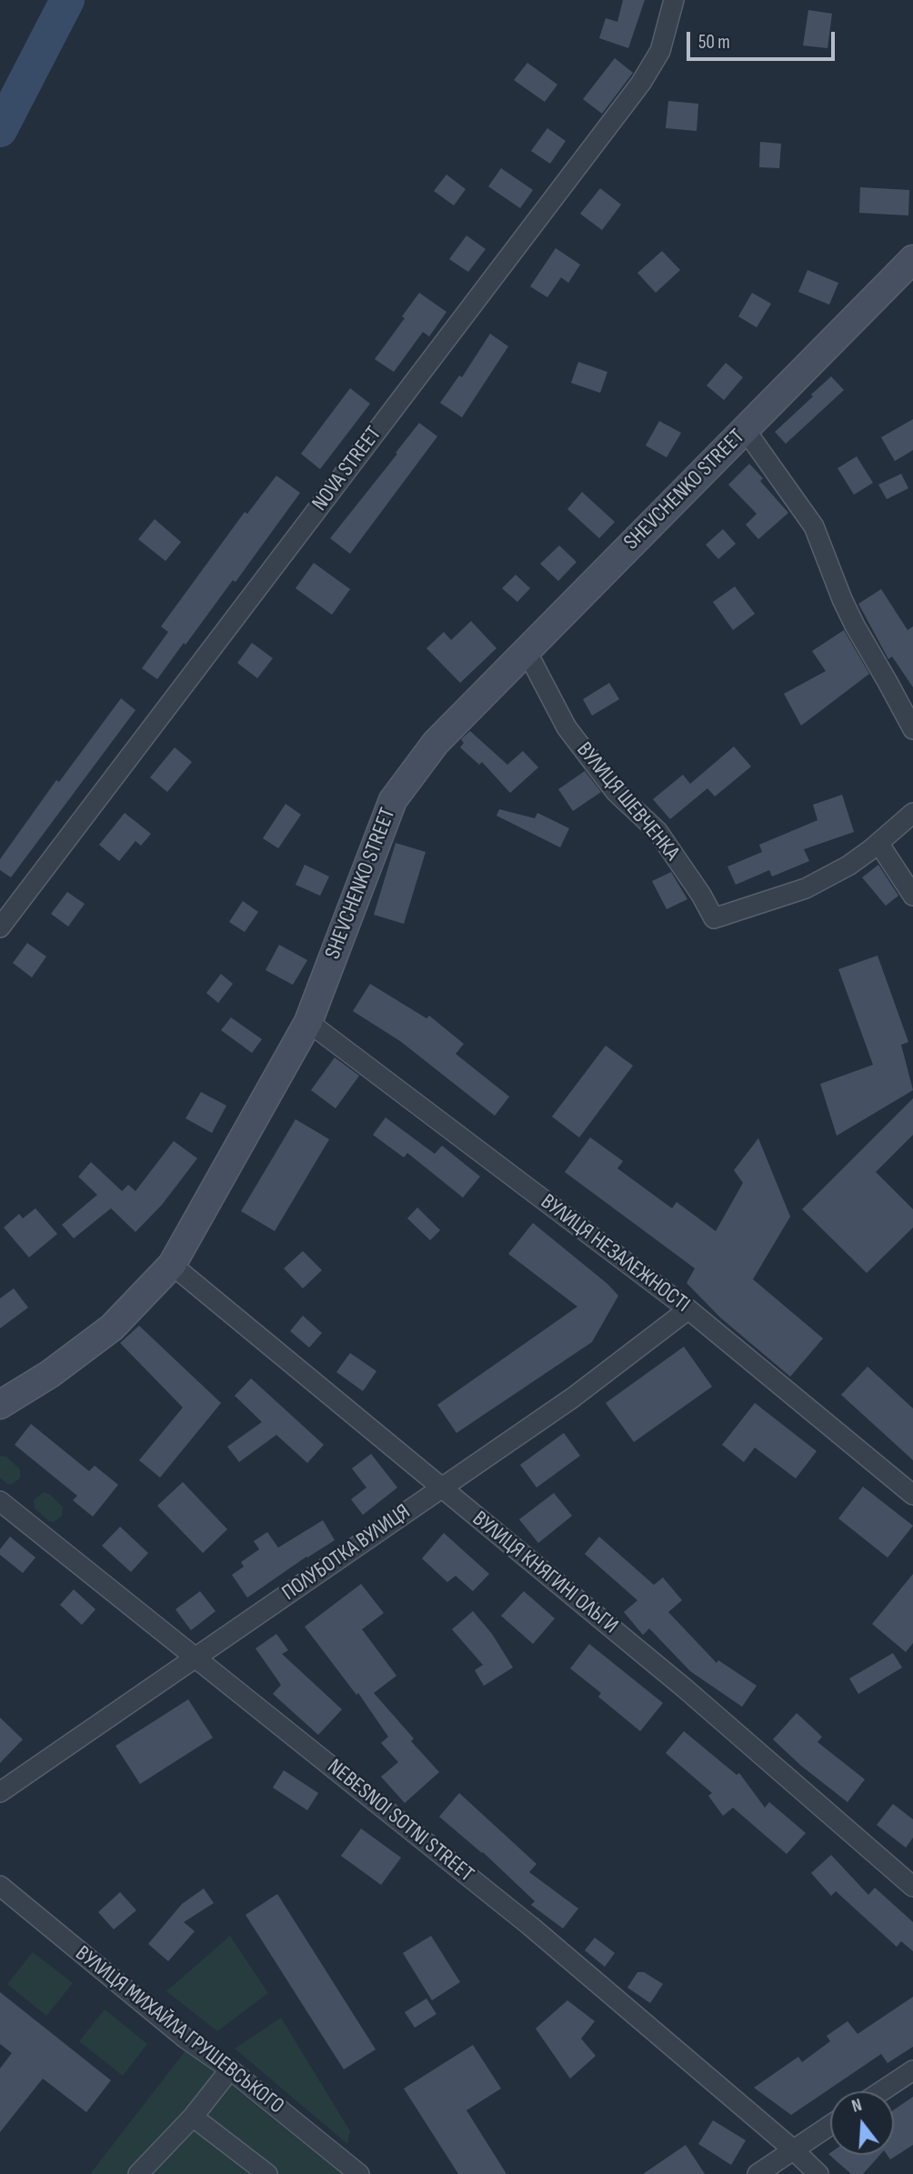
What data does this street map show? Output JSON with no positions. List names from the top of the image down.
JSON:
{
  "streets": {
    "main road": ["SHEVCHENKO STREET"],
    "street": [
      "NOVA STREET",
      "ВУЛИЦЯ ШЕВЧЕНКА",
      "ВУЛИЦЯ НЕЗАЛЕЖНОСТІ",
      "ПОЛУБОТКА ВУЛИЦЯ",
      "ВУЛИЦЯ КНЯГИНІ ОЛЬГИ",
      "NEBESNOI SOTNI STREET",
      "ВУЛИЦЯ МИХАЙЛА ГРУШЕВСЬКОГО"
    ]
  },
  "crossings": [
    ["SHEVCHENKO STREET", "ВУЛИЦЯ ШЕВЧЕНКА"],
    ["SHEVCHENKO STREET", "ВУЛИЦЯ НЕЗАЛЕЖНОСТІ"],
    ["SHEVCHENKO STREET", "ВУЛИЦЯ КНЯГИНІ ОЛЬГИ"],
    ["ВУЛИЦЯ НЕЗАЛЕЖНОСТІ", "ПОЛУБОТКА ВУЛИЦЯ"],
    ["ПОЛУБОТКА ВУЛИЦЯ", "ВУЛИЦЯ КНЯГИНІ ОЛЬГИ"],
    ["ПОЛУБОТКА ВУЛИЦЯ", "NEBESNOI SOTNI STREET"]
  ],
  "scale_bar": "50 m",
  "north": "top"
}
